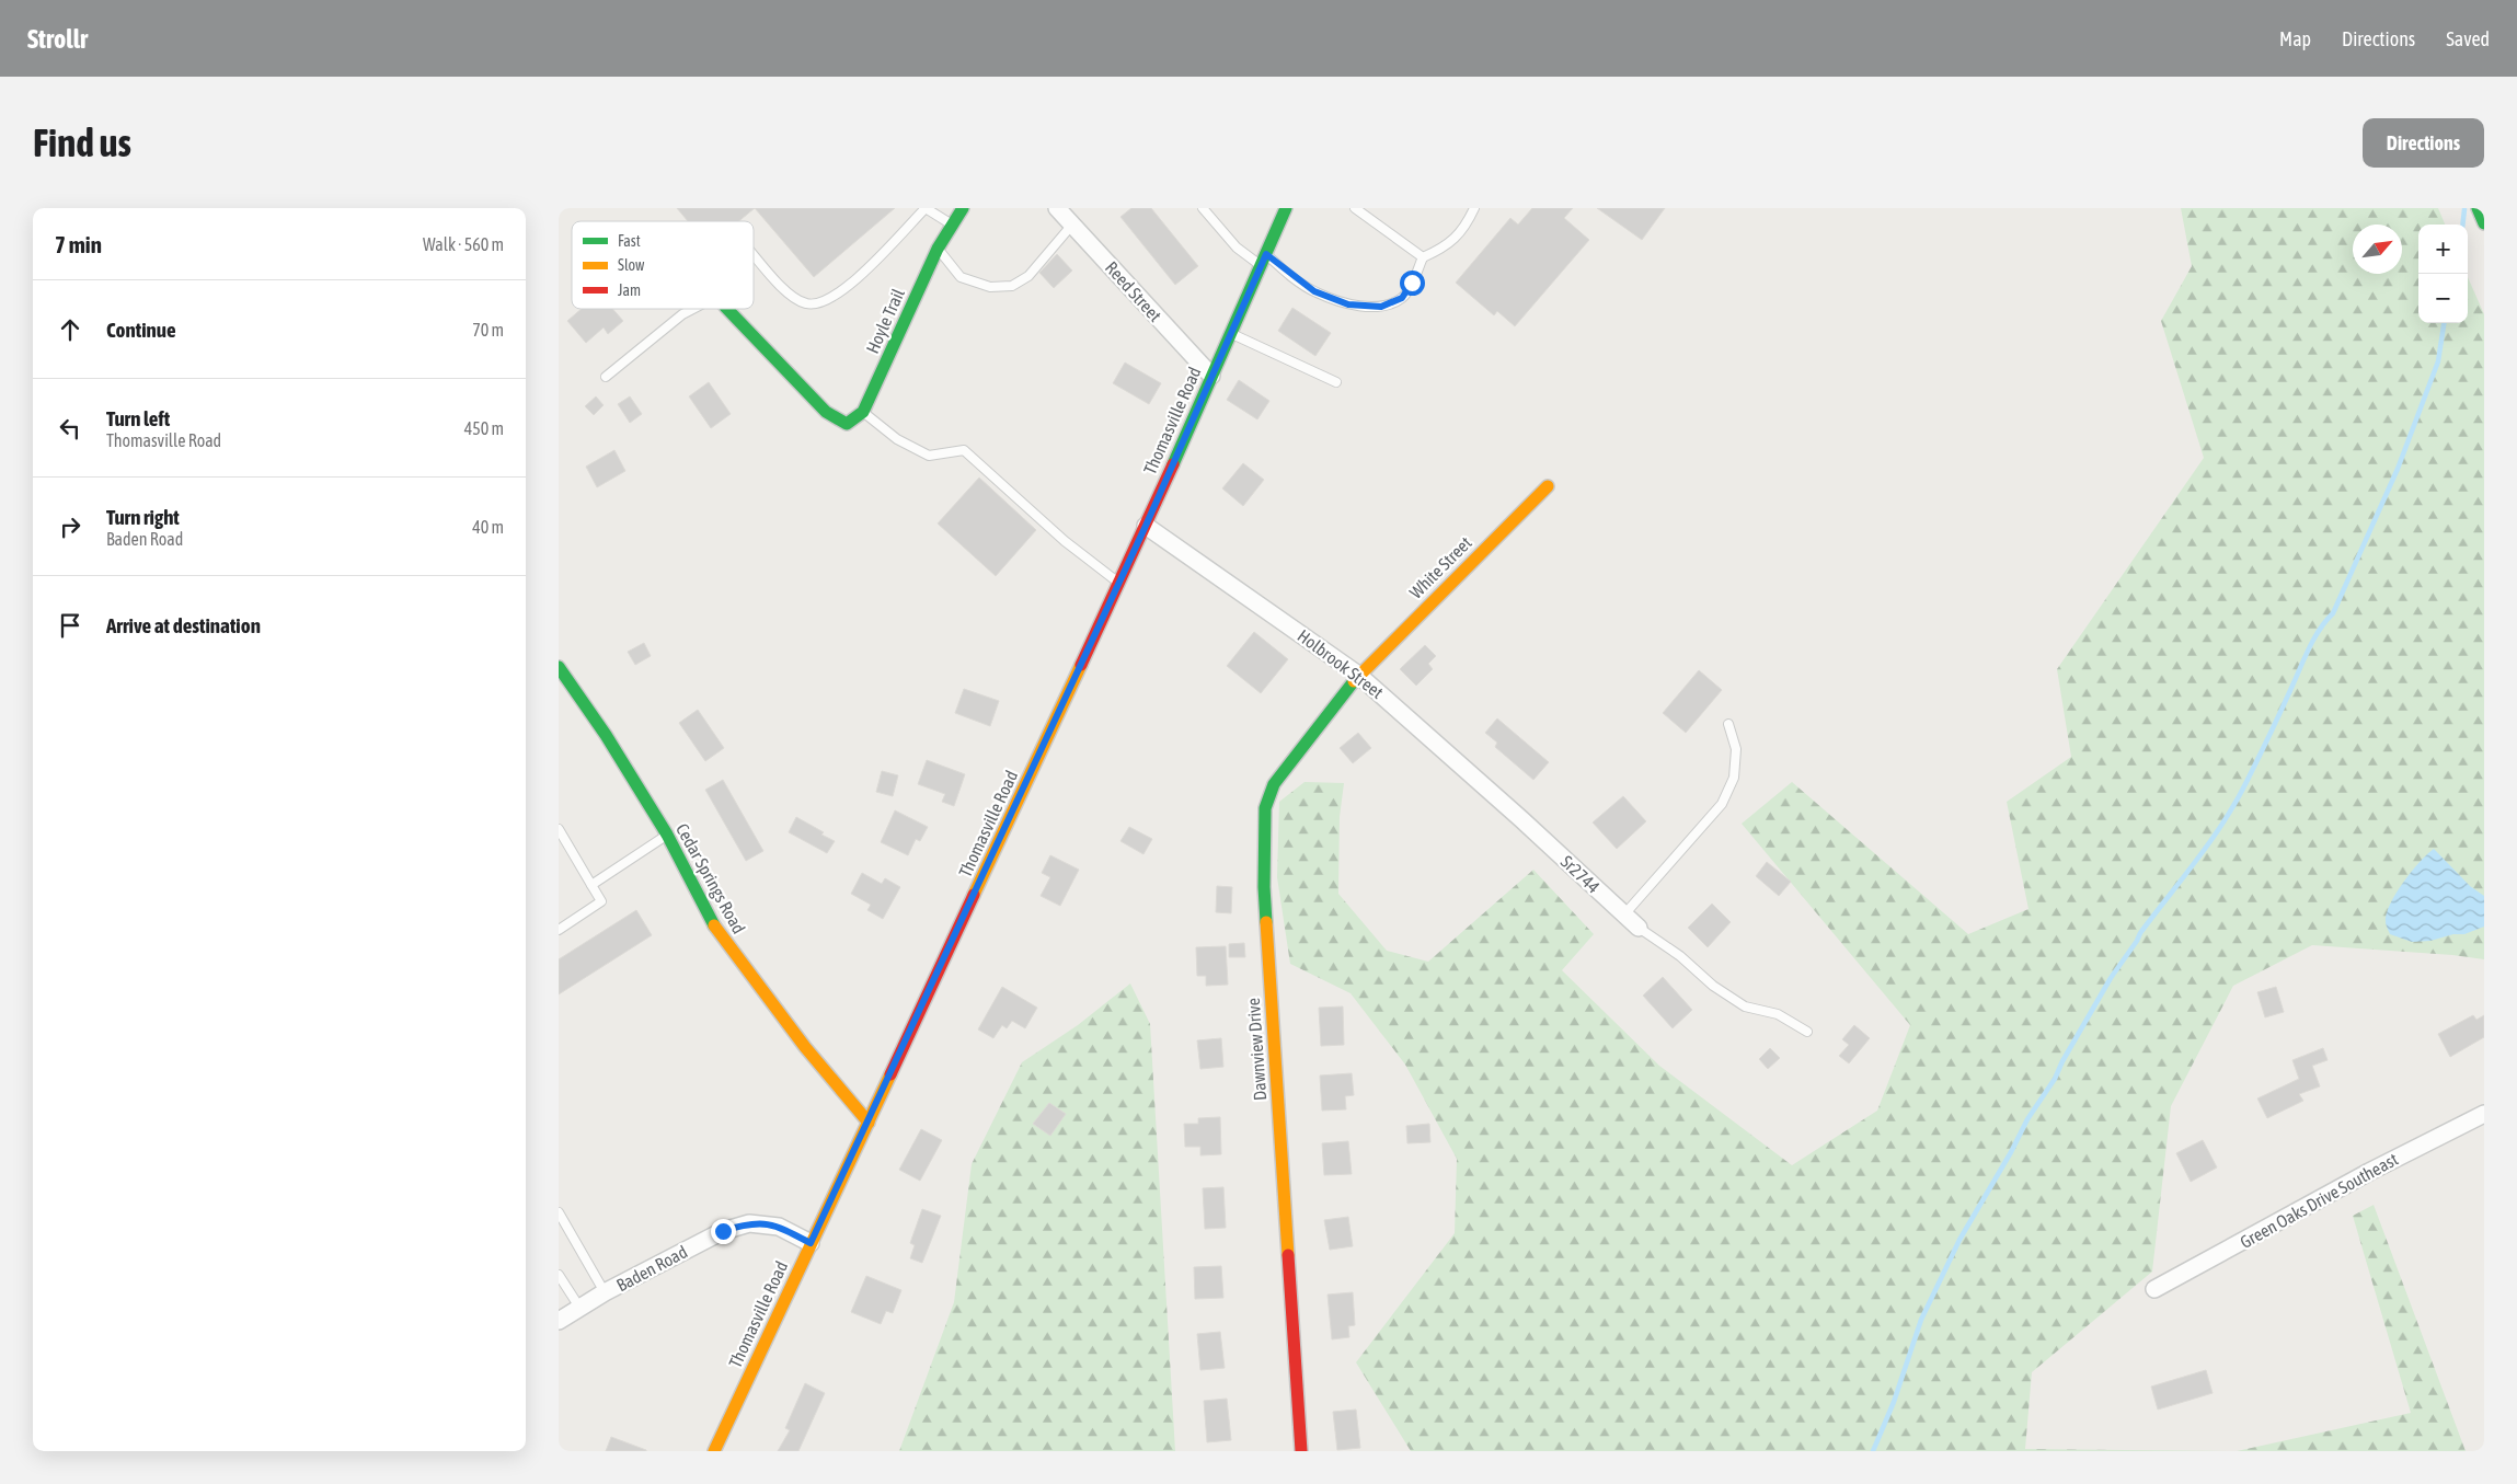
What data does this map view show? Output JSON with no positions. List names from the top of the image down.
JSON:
{
  "streets": {
    "main road": [
      "Hoyle Trail",
      "Thomasville Road",
      "White Street",
      "Cedar Springs Road",
      "Dawnview Drive"
    ],
    "street": [
      "Reed Street",
      "Holbrook Street",
      "Sr2744",
      "Green Oaks Drive Southeast",
      "Baden Road"
    ]
  },
  "crossings": [
    ["Reed Street", "Thomasville Road"],
    ["Thomasville Road", "Holbrook Street"],
    ["Thomasville Road", "Cedar Springs Road"],
    ["Thomasville Road", "Baden Road"],
    ["White Street", "Holbrook Street"],
    ["White Street", "Dawnview Drive"],
    ["Holbrook Street", "Sr2744"],
    ["Holbrook Street", "Dawnview Drive"]
  ],
  "legend": ["Fast", "Slow", "Jam"],
  "north": "top right",
  "page": {
    "header": "Strollr",
    "nav": ["Map", "Directions", "Saved"],
    "buttons": "Directions",
    "title": "Find us",
    "heading": ["7 min", "Walk · 560 m"],
    "map_buttons": ["+", "−"],
    "list": [
      ["Continue", "70 m"],
      ["Turn left", "Thomasville Road", "450 m"],
      ["Turn right", "Baden Road", "40 m"],
      "Arrive at destination"
    ]
  }
}
